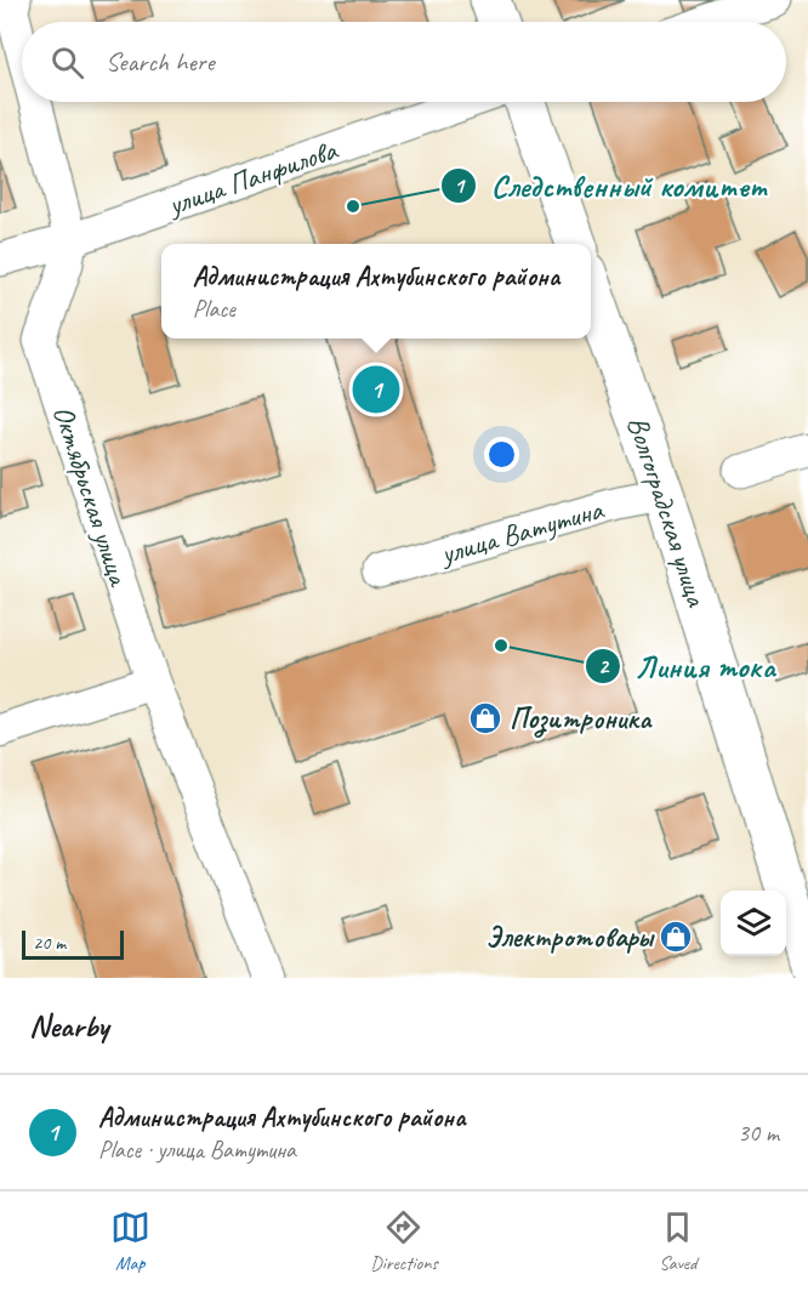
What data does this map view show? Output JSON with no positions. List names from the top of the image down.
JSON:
{
  "streets": {
    "street": [
      "улица Панфилова",
      "Октябрьская улица",
      "Волгоградская улица",
      "улица Ватутина"
    ]
  },
  "crossings": [
    ["улица Панфилова", "Октябрьская улица"],
    ["Волгоградская улица", "улица Ватутина"]
  ],
  "places": {
    "other": ["Следственный комитет", "Линия тока"],
    "shop": ["Позитроника", "Электротовары"]
  },
  "scale_bar": "20 m",
  "page": {
    "search": "Search here",
    "popup": ["Администрация Ахтубинского района", "Place"],
    "pins": "1",
    "scale": "20 m",
    "heading": "Nearby",
    "list": [
      {
        "mark": "1",
        "name": "Администрация Ахтубинского района",
        "note": "Place · улица Ватутина",
        "value": "30 m"
      }
    ],
    "nav": ["Map", "Directions", "Saved"]
  }
}
